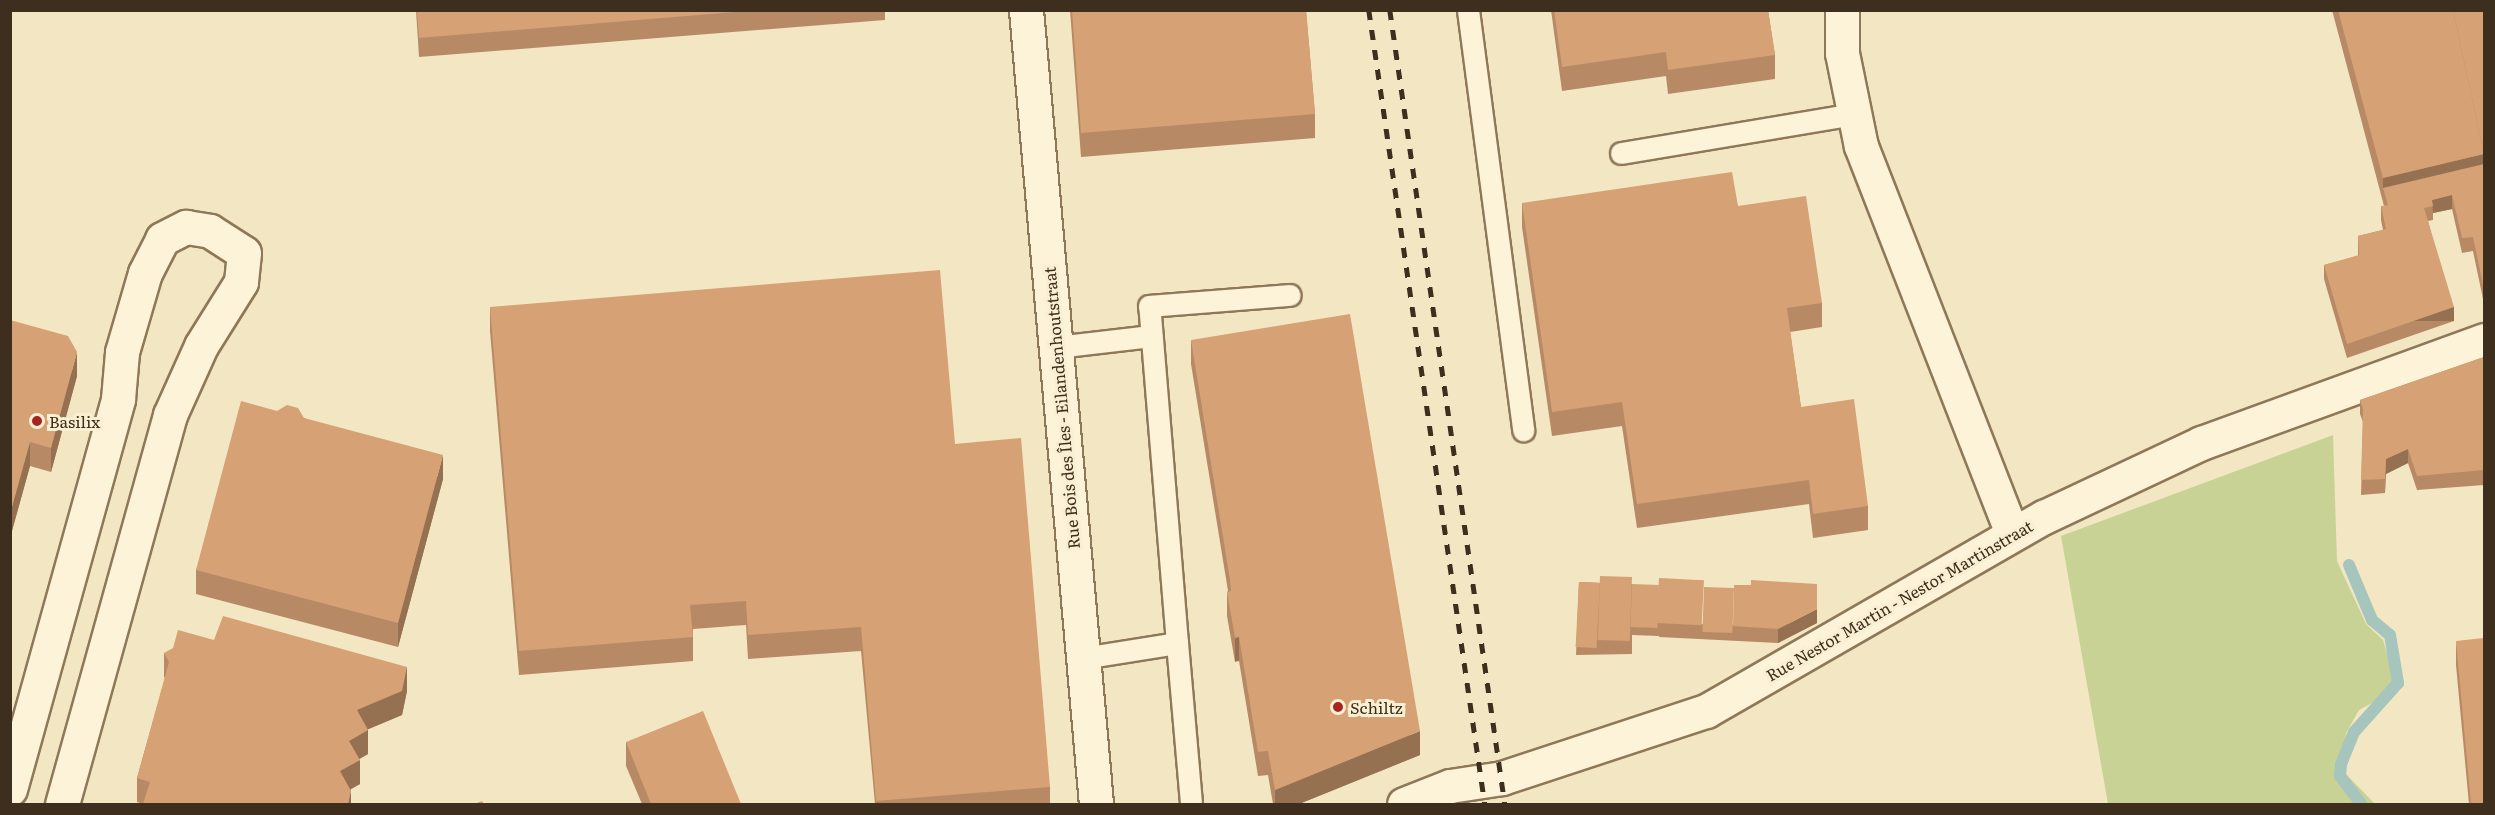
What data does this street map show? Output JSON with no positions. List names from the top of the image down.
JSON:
{
  "streets": {
    "street": ["Rue Bois des Îles - Eilandenhoutstraat", "Rue Nestor Martin - Nestor Martinstraat"]
  },
  "places": ["Basilix", "Schiltz"]
}
